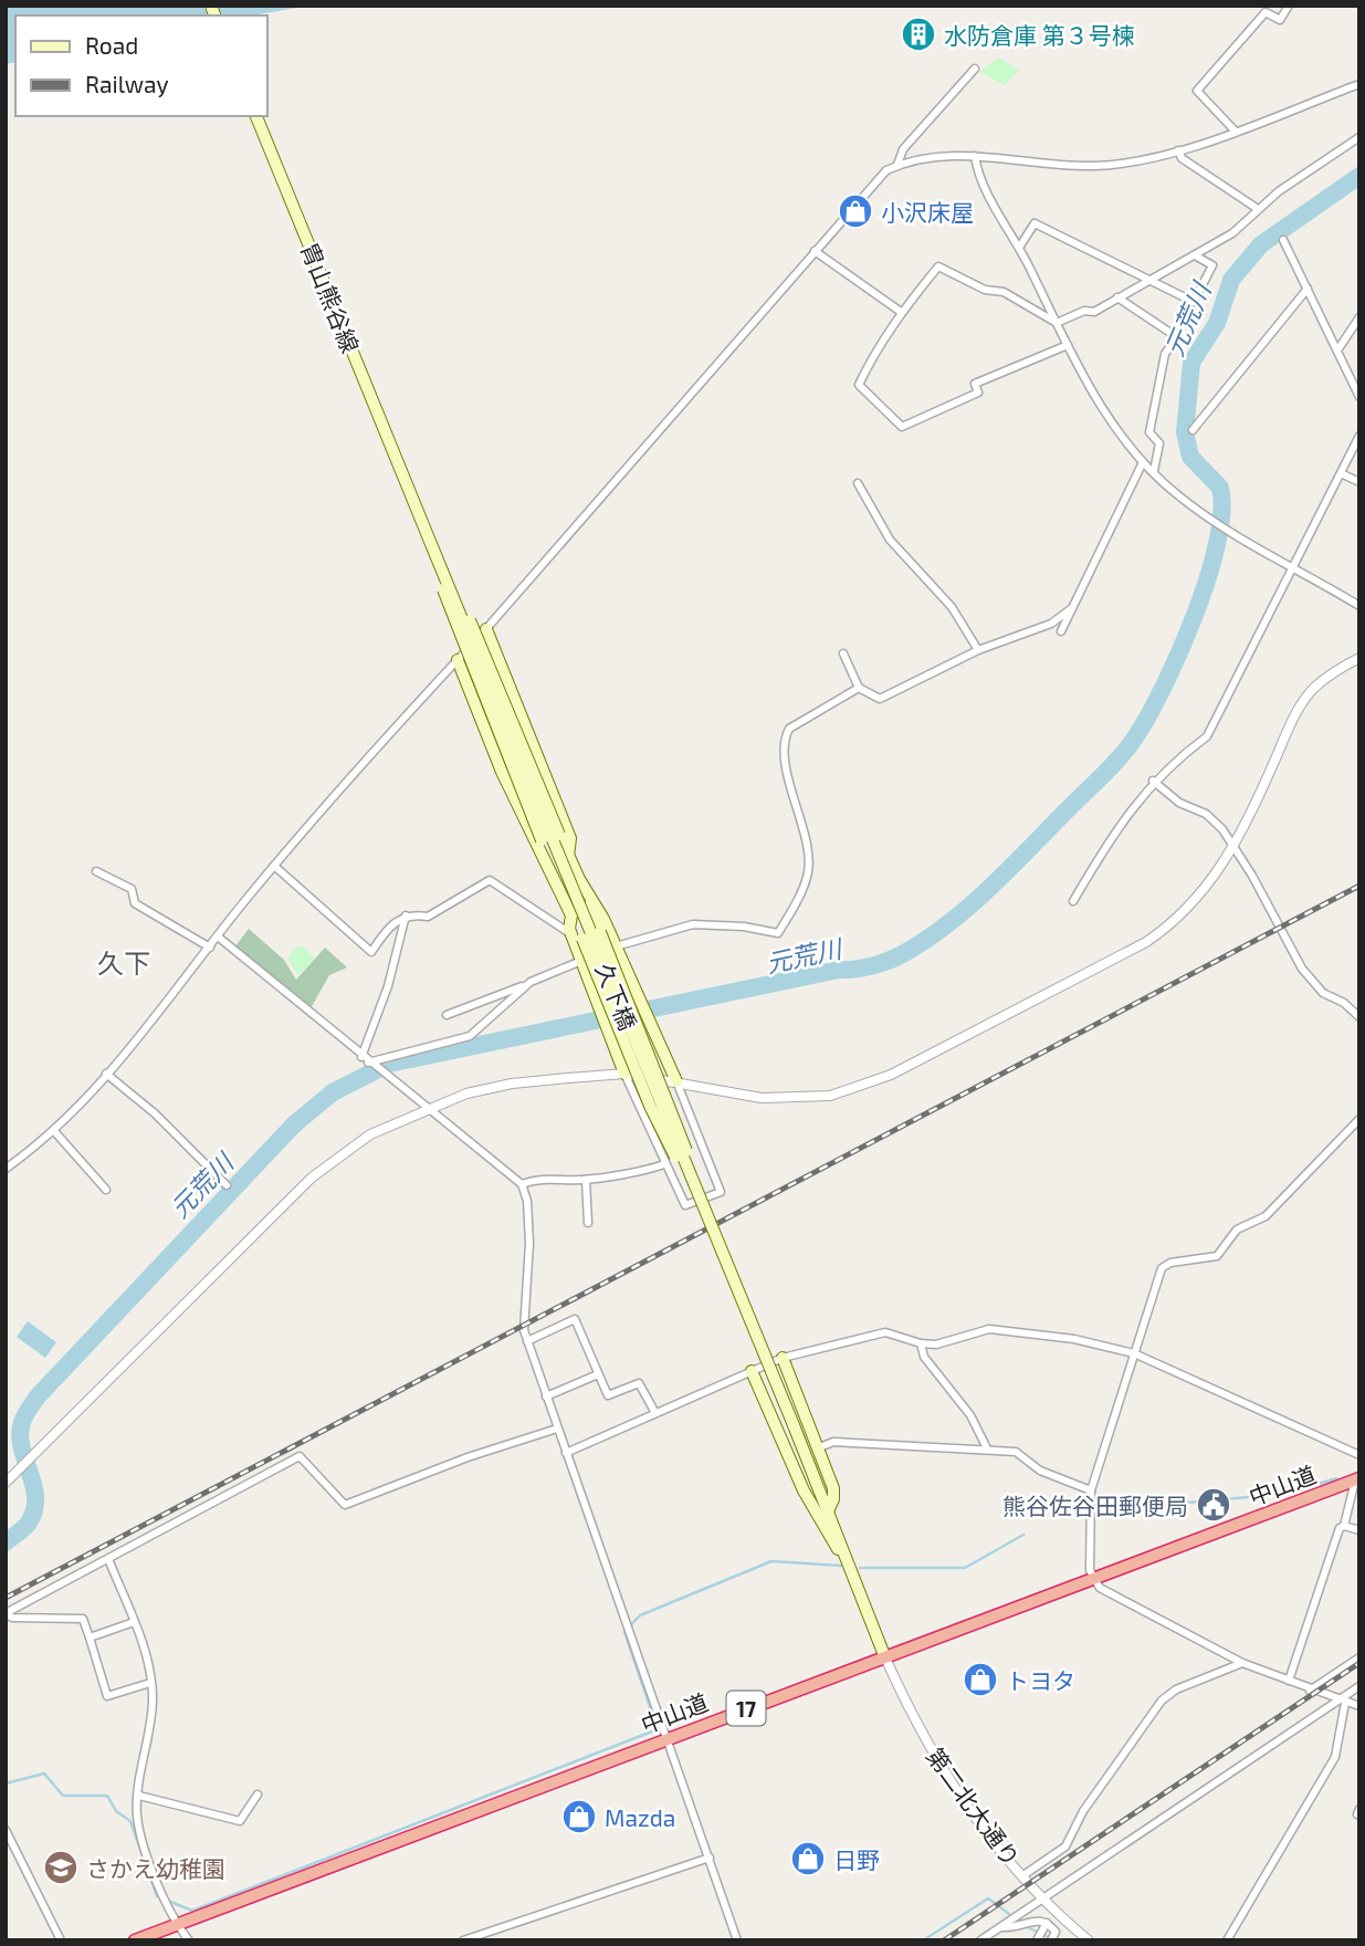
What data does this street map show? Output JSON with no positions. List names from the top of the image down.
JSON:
{
  "streets": {
    "highway": ["中山道", "17"],
    "main road": ["胄山熊谷線", "久下橋"],
    "street": ["第二北大通り"]
  },
  "crossings": [
    ["胄山熊谷線", "久下橋"],
    ["中山道", "第二北大通り"]
  ],
  "districts": ["久下"],
  "water": ["元荒川"],
  "places": {
    "building": ["水防倉庫 第３号楝"],
    "shop": [
      "小沢床屋",
      "トヨタ",
      "Mazda",
      "日野"
    ],
    "public building": ["熊谷佐谷田郵便局"],
    "school or university": ["さかえ幼稚園"]
  },
  "legend": ["Road", "Railway"]
}
